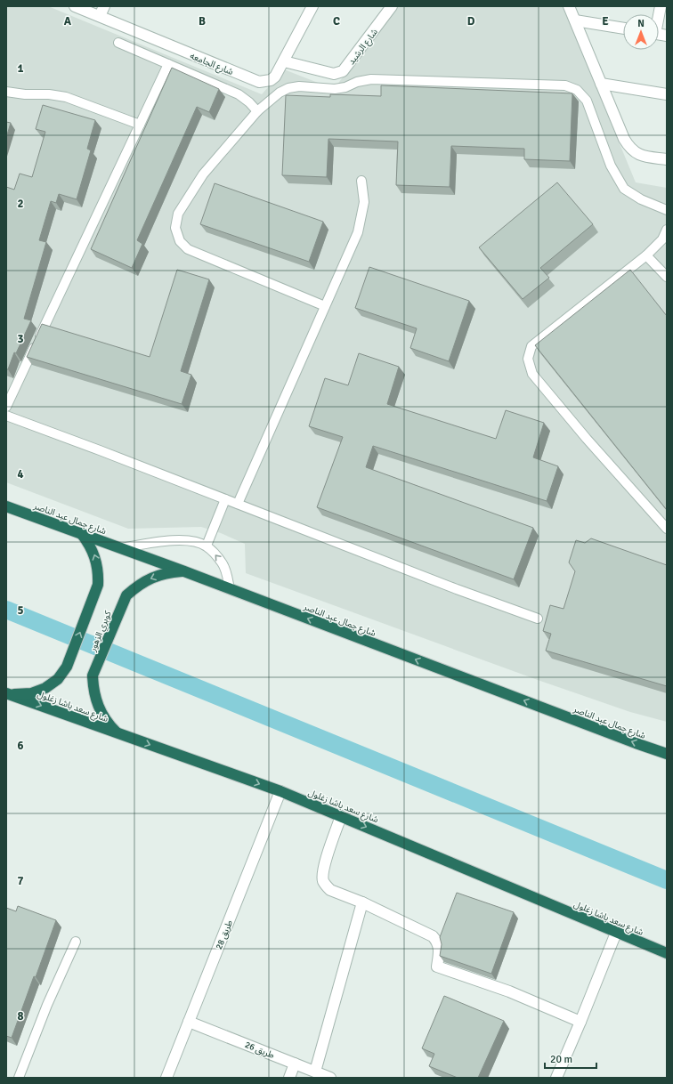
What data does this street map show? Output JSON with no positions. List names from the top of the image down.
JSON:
{
  "streets": {
    "highway": ["شارع جمال عبد الناصر", "كوبري الزهور", "شارع سعد باشا زغلول"],
    "street": [
      "شارع الرشيد",
      "شارع الجامعه",
      "طريق 28",
      "طريق 26"
    ]
  },
  "crossings": [
    ["شارع الرشيد", "شارع الجامعه"],
    ["شارع جمال عبد الناصر", "كوبري الزهور"],
    ["كوبري الزهور", "شارع سعد باشا زغلول"],
    ["شارع سعد باشا زغلول", "طريق 28"],
    ["طريق 28", "طريق 26"]
  ],
  "one_way": ["شارع جمال عبد الناصر", "شارع سعد باشا زغلول"],
  "scale_bar": "20 m",
  "north": "top",
  "grid": {
    "columns": [
      "A",
      "B",
      "C",
      "D",
      "E"
    ],
    "rows": [
      "1",
      "2",
      "3",
      "4",
      "5",
      "6",
      "7",
      "8"
    ]
  }
}
